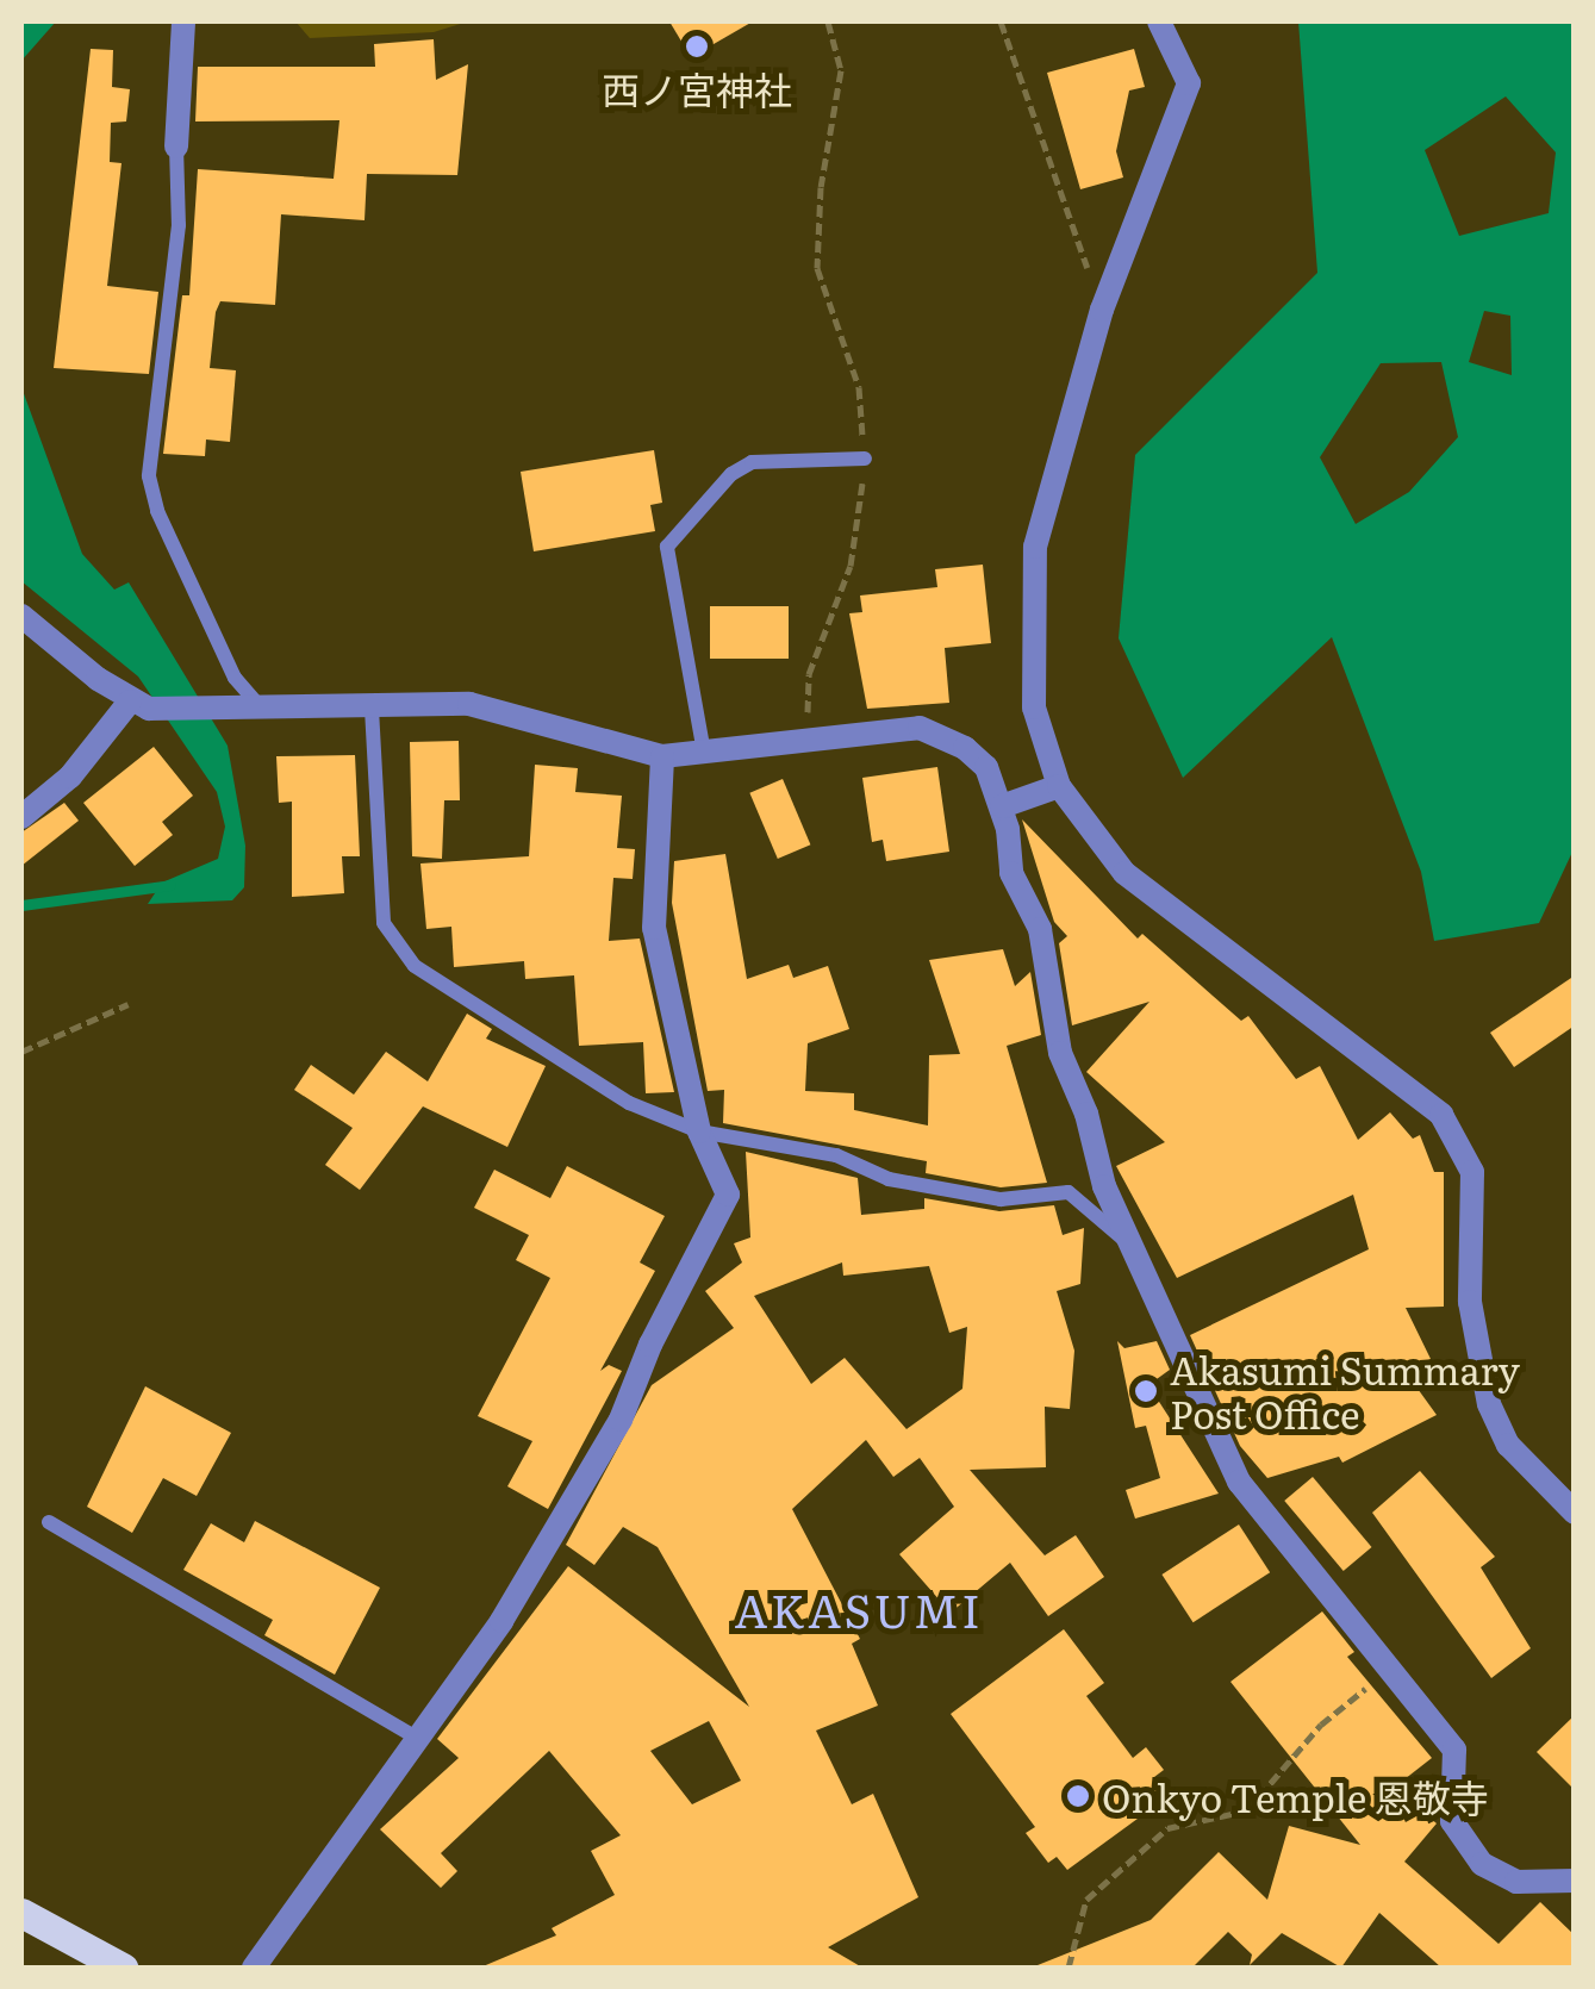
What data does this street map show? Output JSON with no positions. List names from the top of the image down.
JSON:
{
  "districts": ["AKASUMI"],
  "places": ["西ノ宮神社", "Akasumi Summary Post Office", "Onkyo Temple 恩敬寺"]
}
